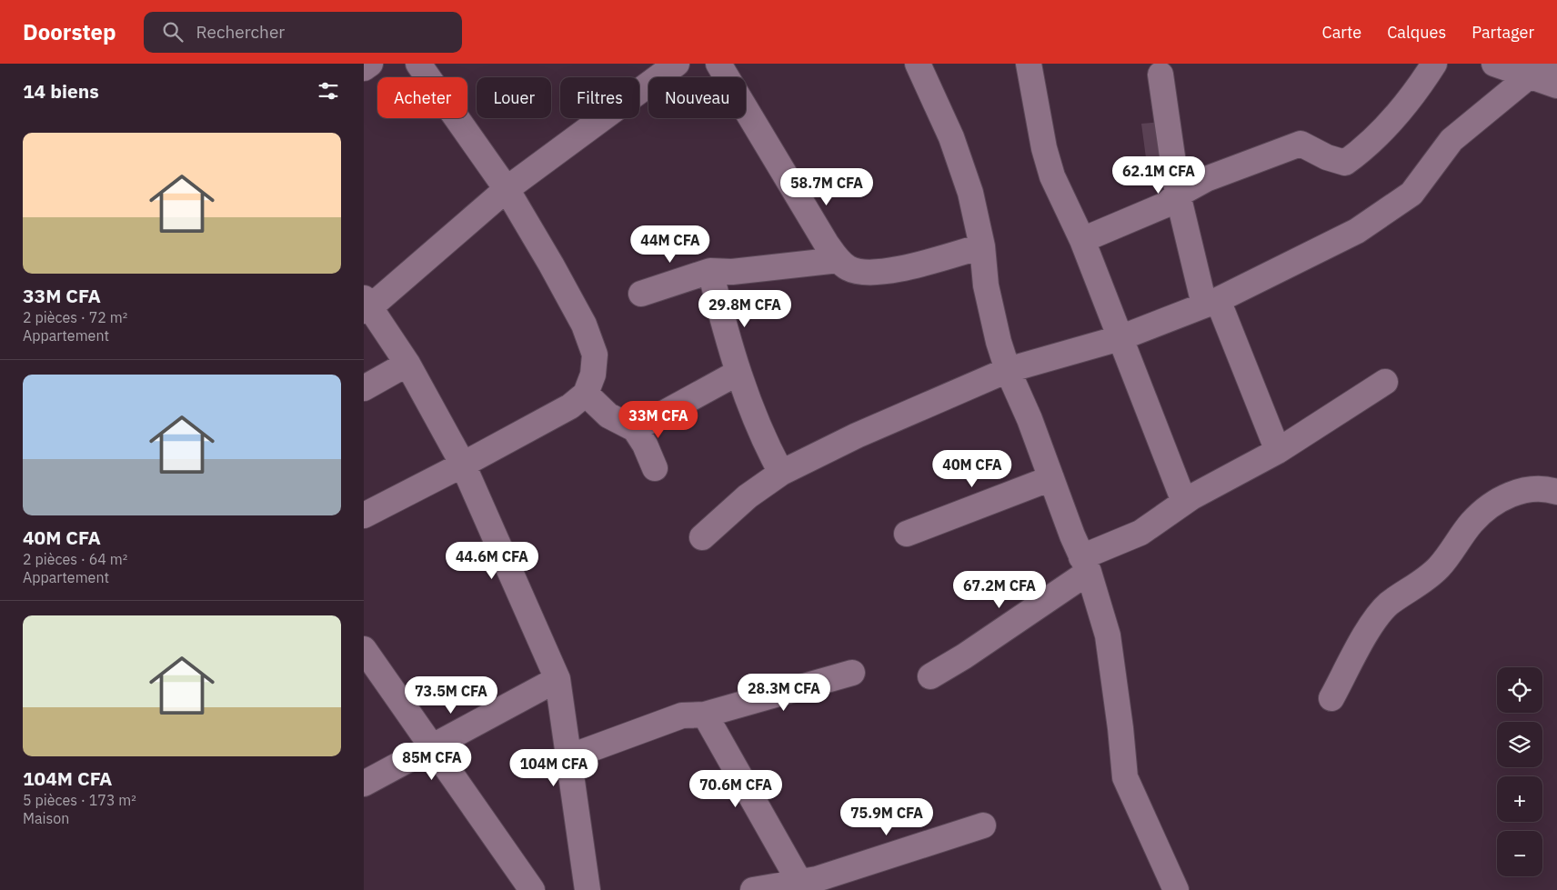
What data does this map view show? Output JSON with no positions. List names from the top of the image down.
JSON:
{
  "page": {
    "header": "Doorstep",
    "search": "Rechercher",
    "nav": ["Carte", "Calques", "Partager"],
    "heading": "14 biens",
    "chip": [
      "Acheter",
      "Louer",
      "Filtres",
      "Nouveau"
    ],
    "list": [
      {
        "name": "33M CFA",
        "note": "2 pièces · 72 m² · Appartement"
      },
      {
        "name": "40M CFA",
        "note": "2 pièces · 64 m² · Appartement"
      },
      {
        "name": "104M CFA",
        "note": "5 pièces · 173 m² · Maison"
      }
    ],
    "price": [
      "62.1M CFA",
      "58.7M CFA",
      "44M CFA",
      "29.8M CFA",
      "33M CFA",
      "40M CFA",
      "44.6M CFA",
      "67.2M CFA",
      "28.3M CFA",
      "73.5M CFA",
      "85M CFA",
      "104M CFA",
      "70.6M CFA",
      "75.9M CFA"
    ],
    "map_buttons": ["+", "−"]
  }
}
